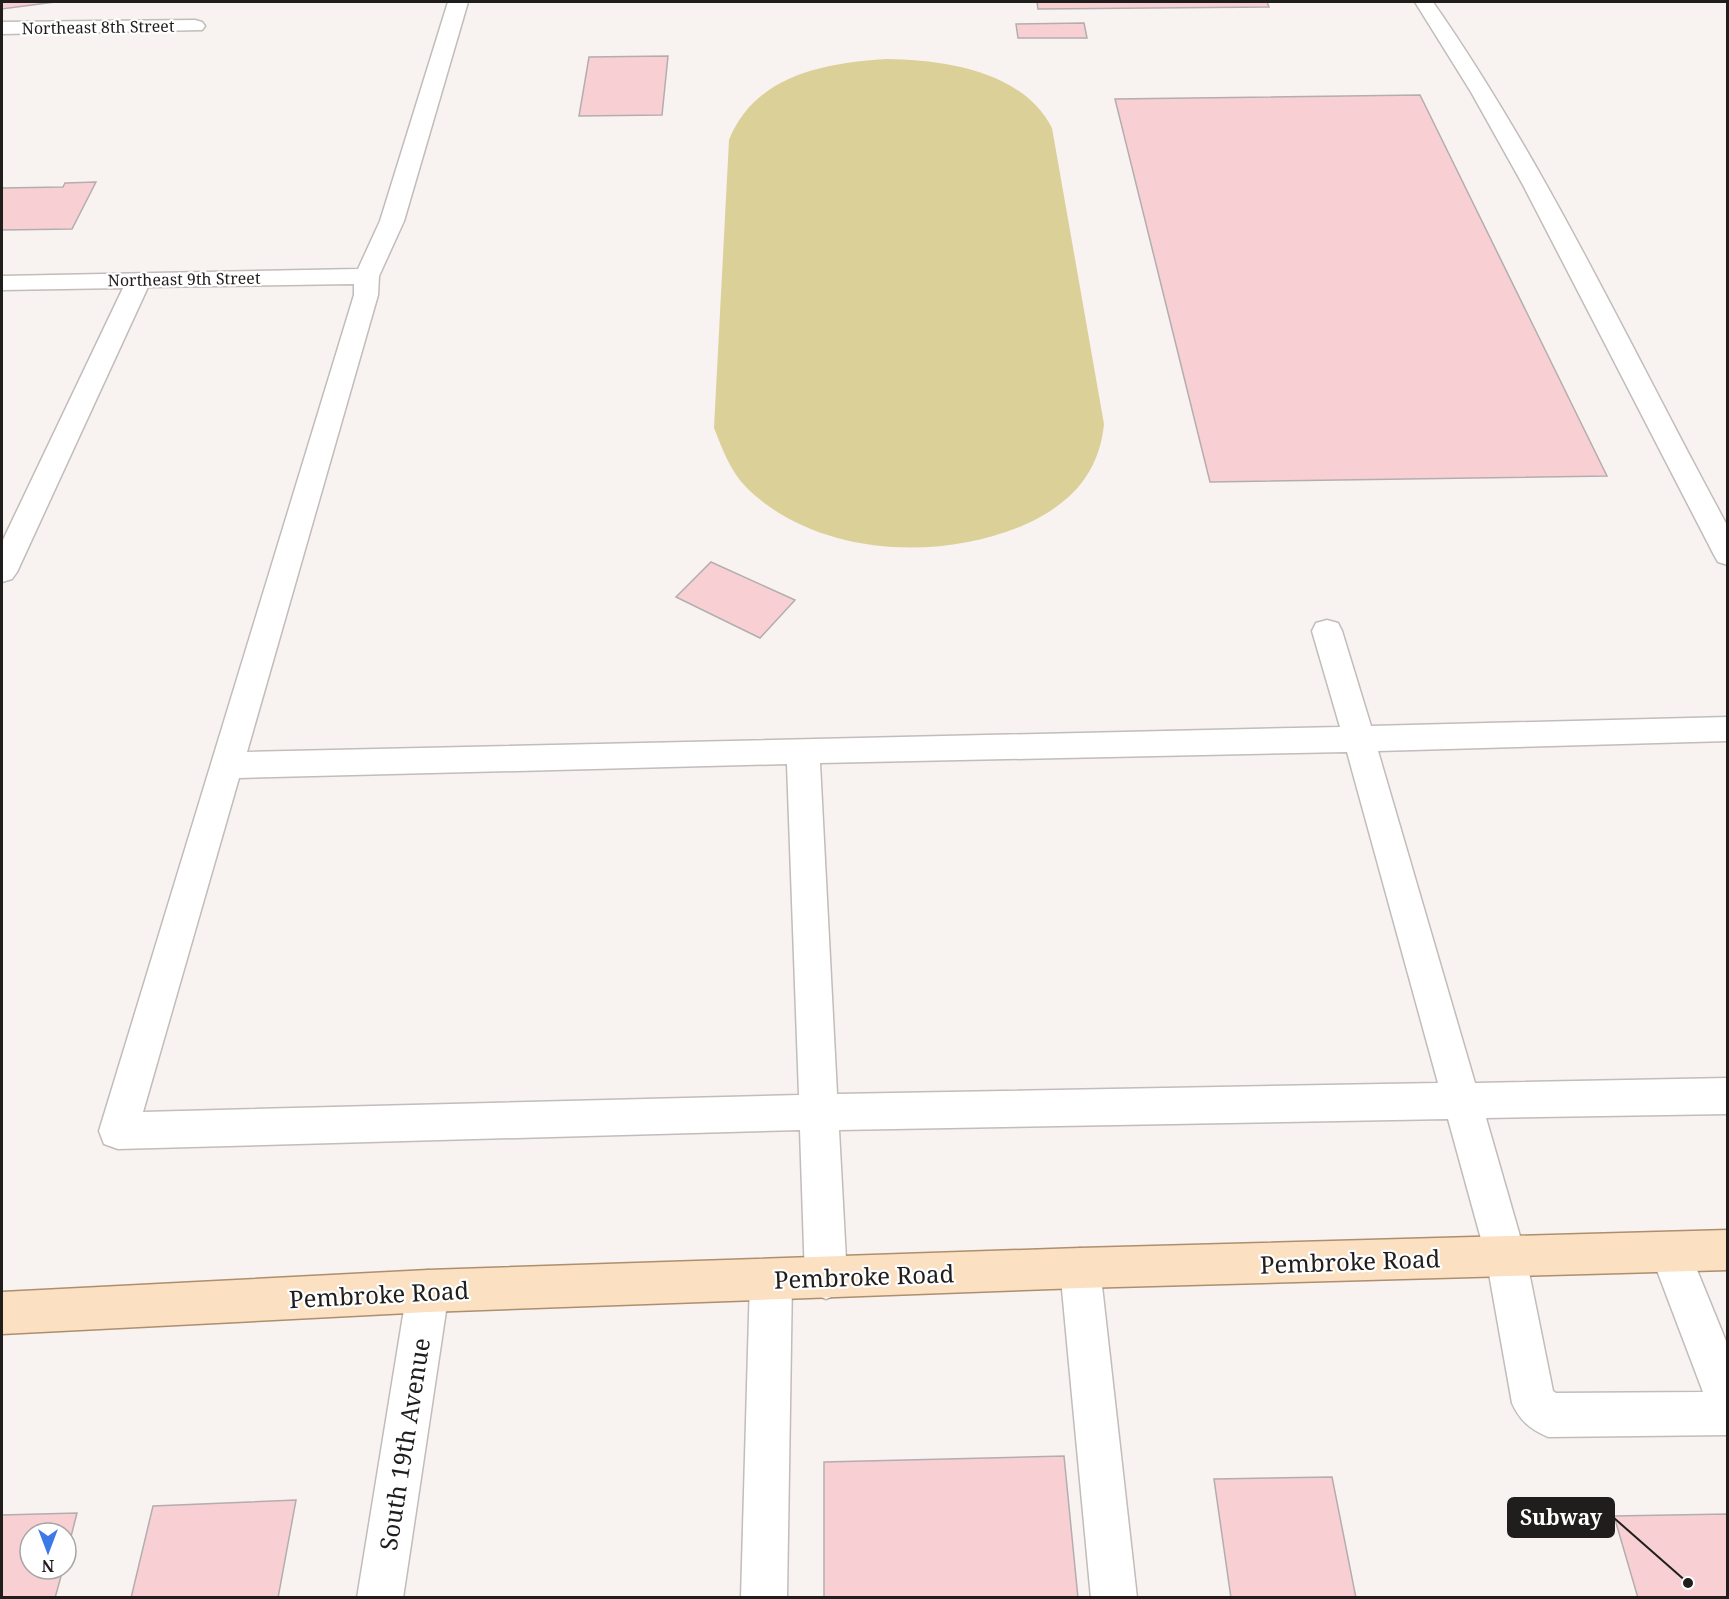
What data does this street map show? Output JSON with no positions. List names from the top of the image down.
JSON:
{
  "streets": {
    "main road": ["Pembroke Road"],
    "street": ["Northeast 8th Street", "Northeast 9th Street", "South 19th Avenue"]
  },
  "crossings": [
    ["Pembroke Road", "South 19th Avenue"]
  ],
  "places": ["Subway"],
  "north": "bottom"
}
